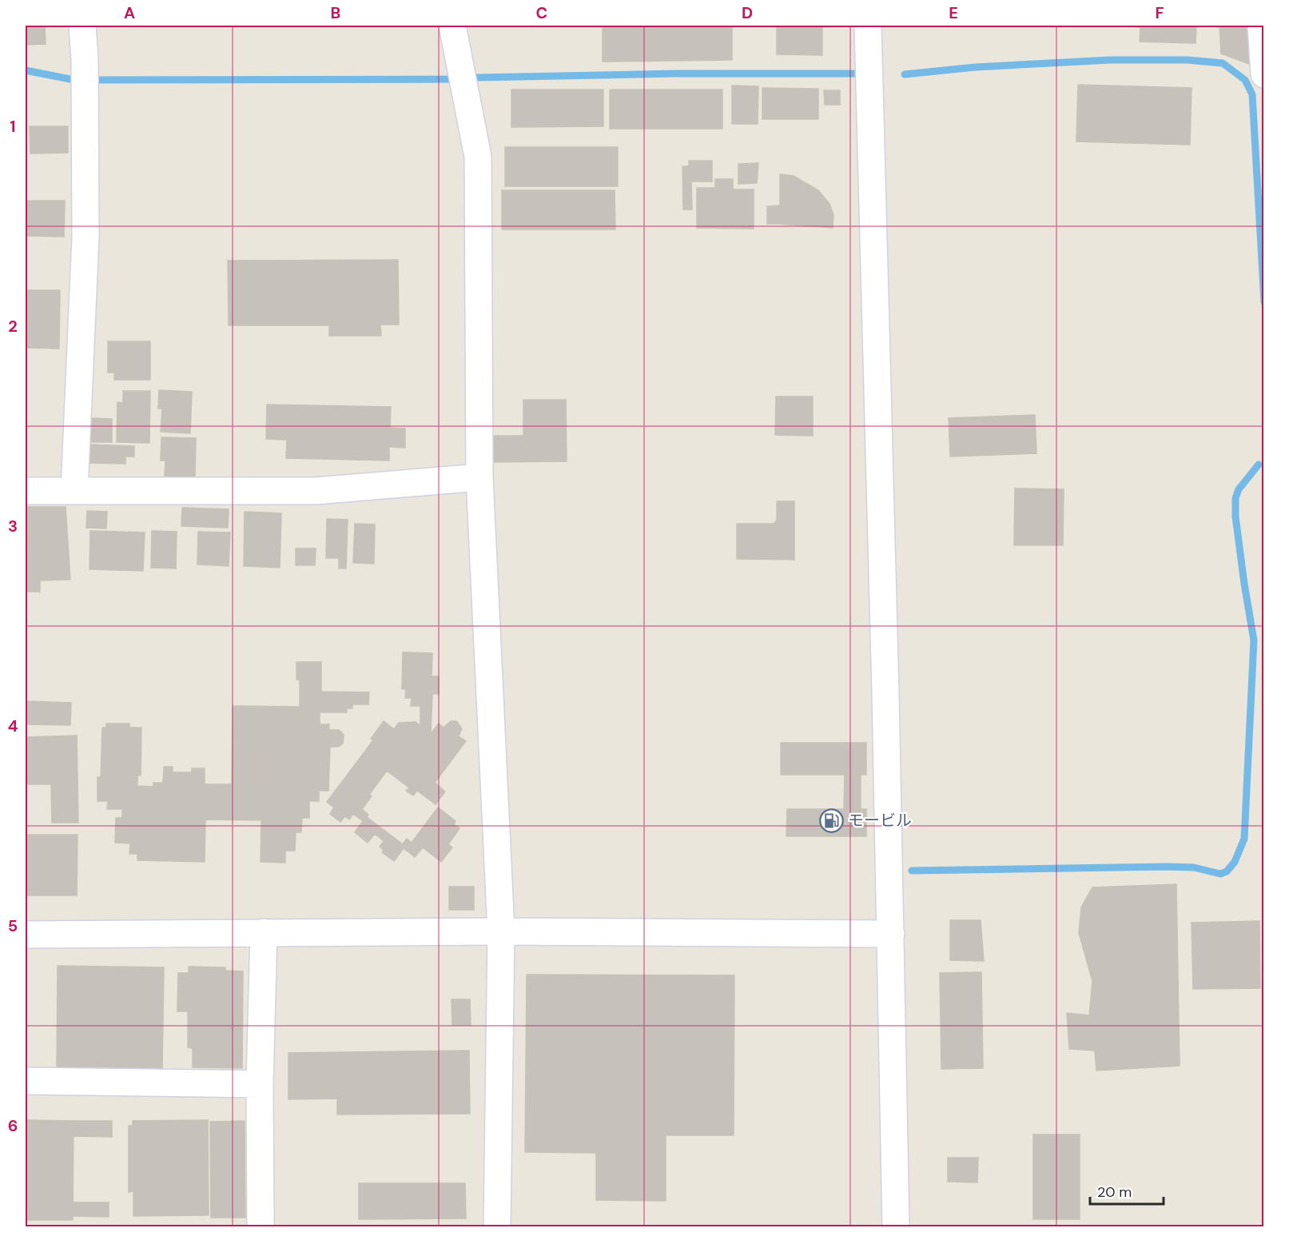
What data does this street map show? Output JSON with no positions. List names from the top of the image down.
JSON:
{
  "places": {
    "fuel station": ["モービル"]
  },
  "scale_bar": "20 m",
  "grid": {
    "columns": [
      "A",
      "B",
      "C",
      "D",
      "E",
      "F"
    ],
    "rows": [
      "1",
      "2",
      "3",
      "4",
      "5",
      "6"
    ]
  }
}
